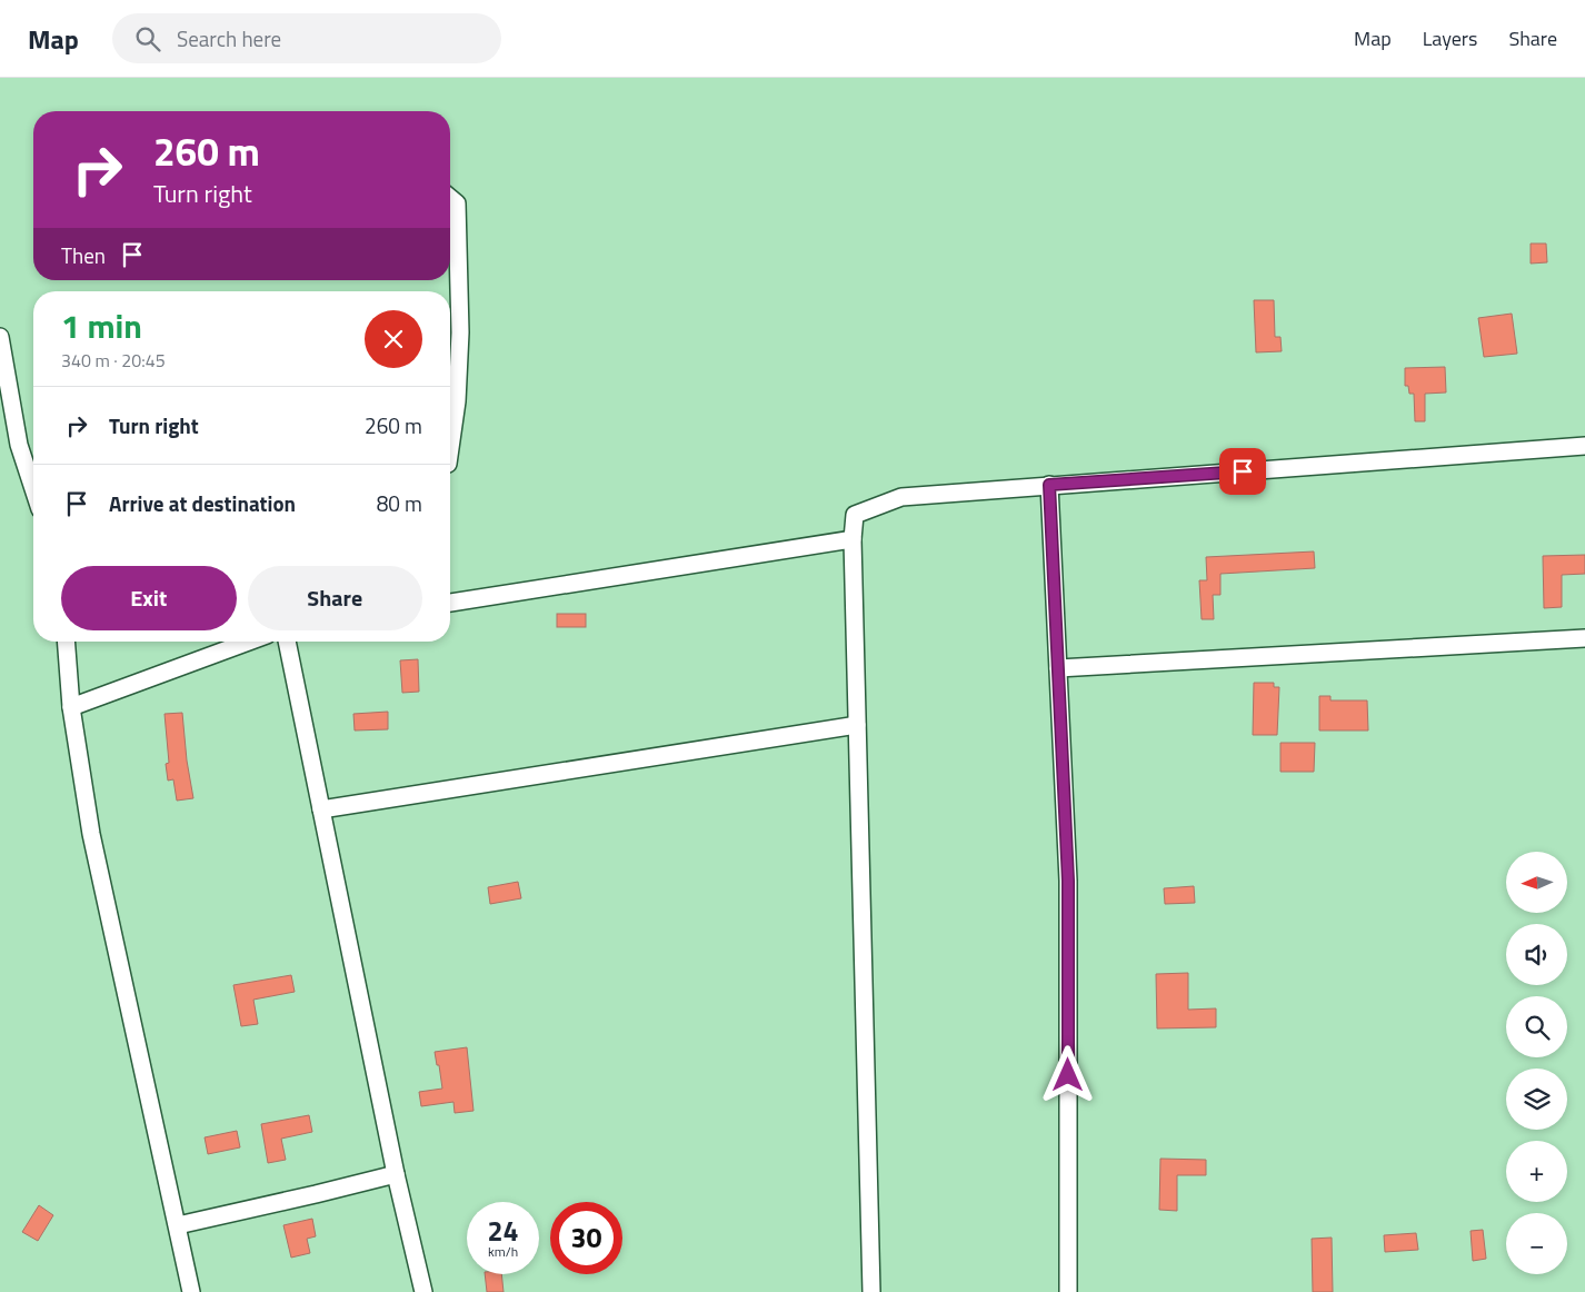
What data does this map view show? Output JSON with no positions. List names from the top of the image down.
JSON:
{
  "north": "left",
  "page": {
    "header": "Map",
    "search": "Search here",
    "nav": ["Map", "Layers", "Share"],
    "turn": ["260 m", "Turn right"],
    "then": "Then",
    "heading": ["1 min", "340 m · 20:45"],
    "list": [
      {
        "name": "Turn right",
        "value": "260 m"
      },
      {
        "name": "Arrive at destination",
        "value": "80 m"
      }
    ],
    "buttons": ["Exit", "Share"],
    "map_buttons": ["+", "−"],
    "speed": "24 km/h",
    "limit": "30"
  }
}
